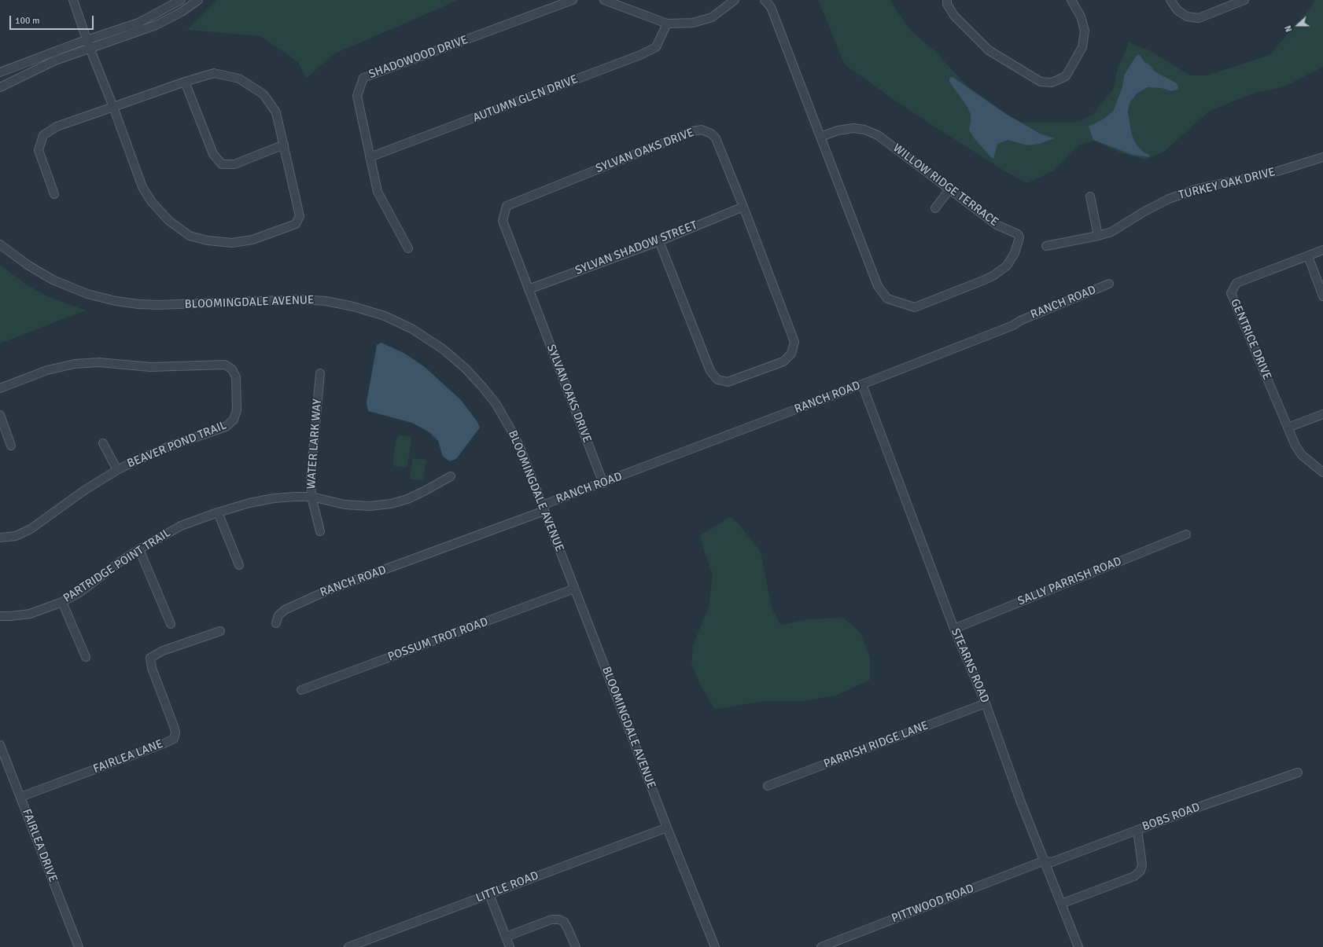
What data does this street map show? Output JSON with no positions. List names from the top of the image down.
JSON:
{
  "streets": {
    "street": [
      "SHADOWOOD DRIVE",
      "AUTUMN GLEN DRIVE",
      "SYLVAN OAKS DRIVE",
      "TURKEY OAK DRIVE",
      "WILLOW RIDGE TERRACE",
      "SYLVAN SHADOW STREET",
      "BLOOMINGDALE AVENUE",
      "RANCH ROAD",
      "GENTRICE DRIVE",
      "WATER LARK WAY",
      "BEAVER POND TRAIL",
      "PARTRIDGE POINT TRAIL",
      "SALLY PARRISH ROAD",
      "POSSUM TROT ROAD",
      "STEARNS ROAD",
      "PARRISH RIDGE LANE",
      "FAIRLEA LANE",
      "BOBS ROAD",
      "FAIRLEA DRIVE",
      "LITTLE ROAD",
      "PITTWOOD ROAD"
    ]
  },
  "crossings": [
    ["SHADOWOOD DRIVE", "AUTUMN GLEN DRIVE"],
    ["SYLVAN OAKS DRIVE", "SYLVAN SHADOW STREET"],
    ["SYLVAN OAKS DRIVE", "RANCH ROAD"],
    ["BLOOMINGDALE AVENUE", "RANCH ROAD"],
    ["BLOOMINGDALE AVENUE", "POSSUM TROT ROAD"],
    ["BLOOMINGDALE AVENUE", "LITTLE ROAD"],
    ["RANCH ROAD", "STEARNS ROAD"],
    ["WATER LARK WAY", "PARTRIDGE POINT TRAIL"],
    ["SALLY PARRISH ROAD", "STEARNS ROAD"],
    ["STEARNS ROAD", "PARRISH RIDGE LANE"],
    ["STEARNS ROAD", "BOBS ROAD"],
    ["STEARNS ROAD", "PITTWOOD ROAD"],
    ["FAIRLEA LANE", "FAIRLEA DRIVE"],
    ["BOBS ROAD", "PITTWOOD ROAD"]
  ],
  "scale_bar": "100 m",
  "north": "left"
}
